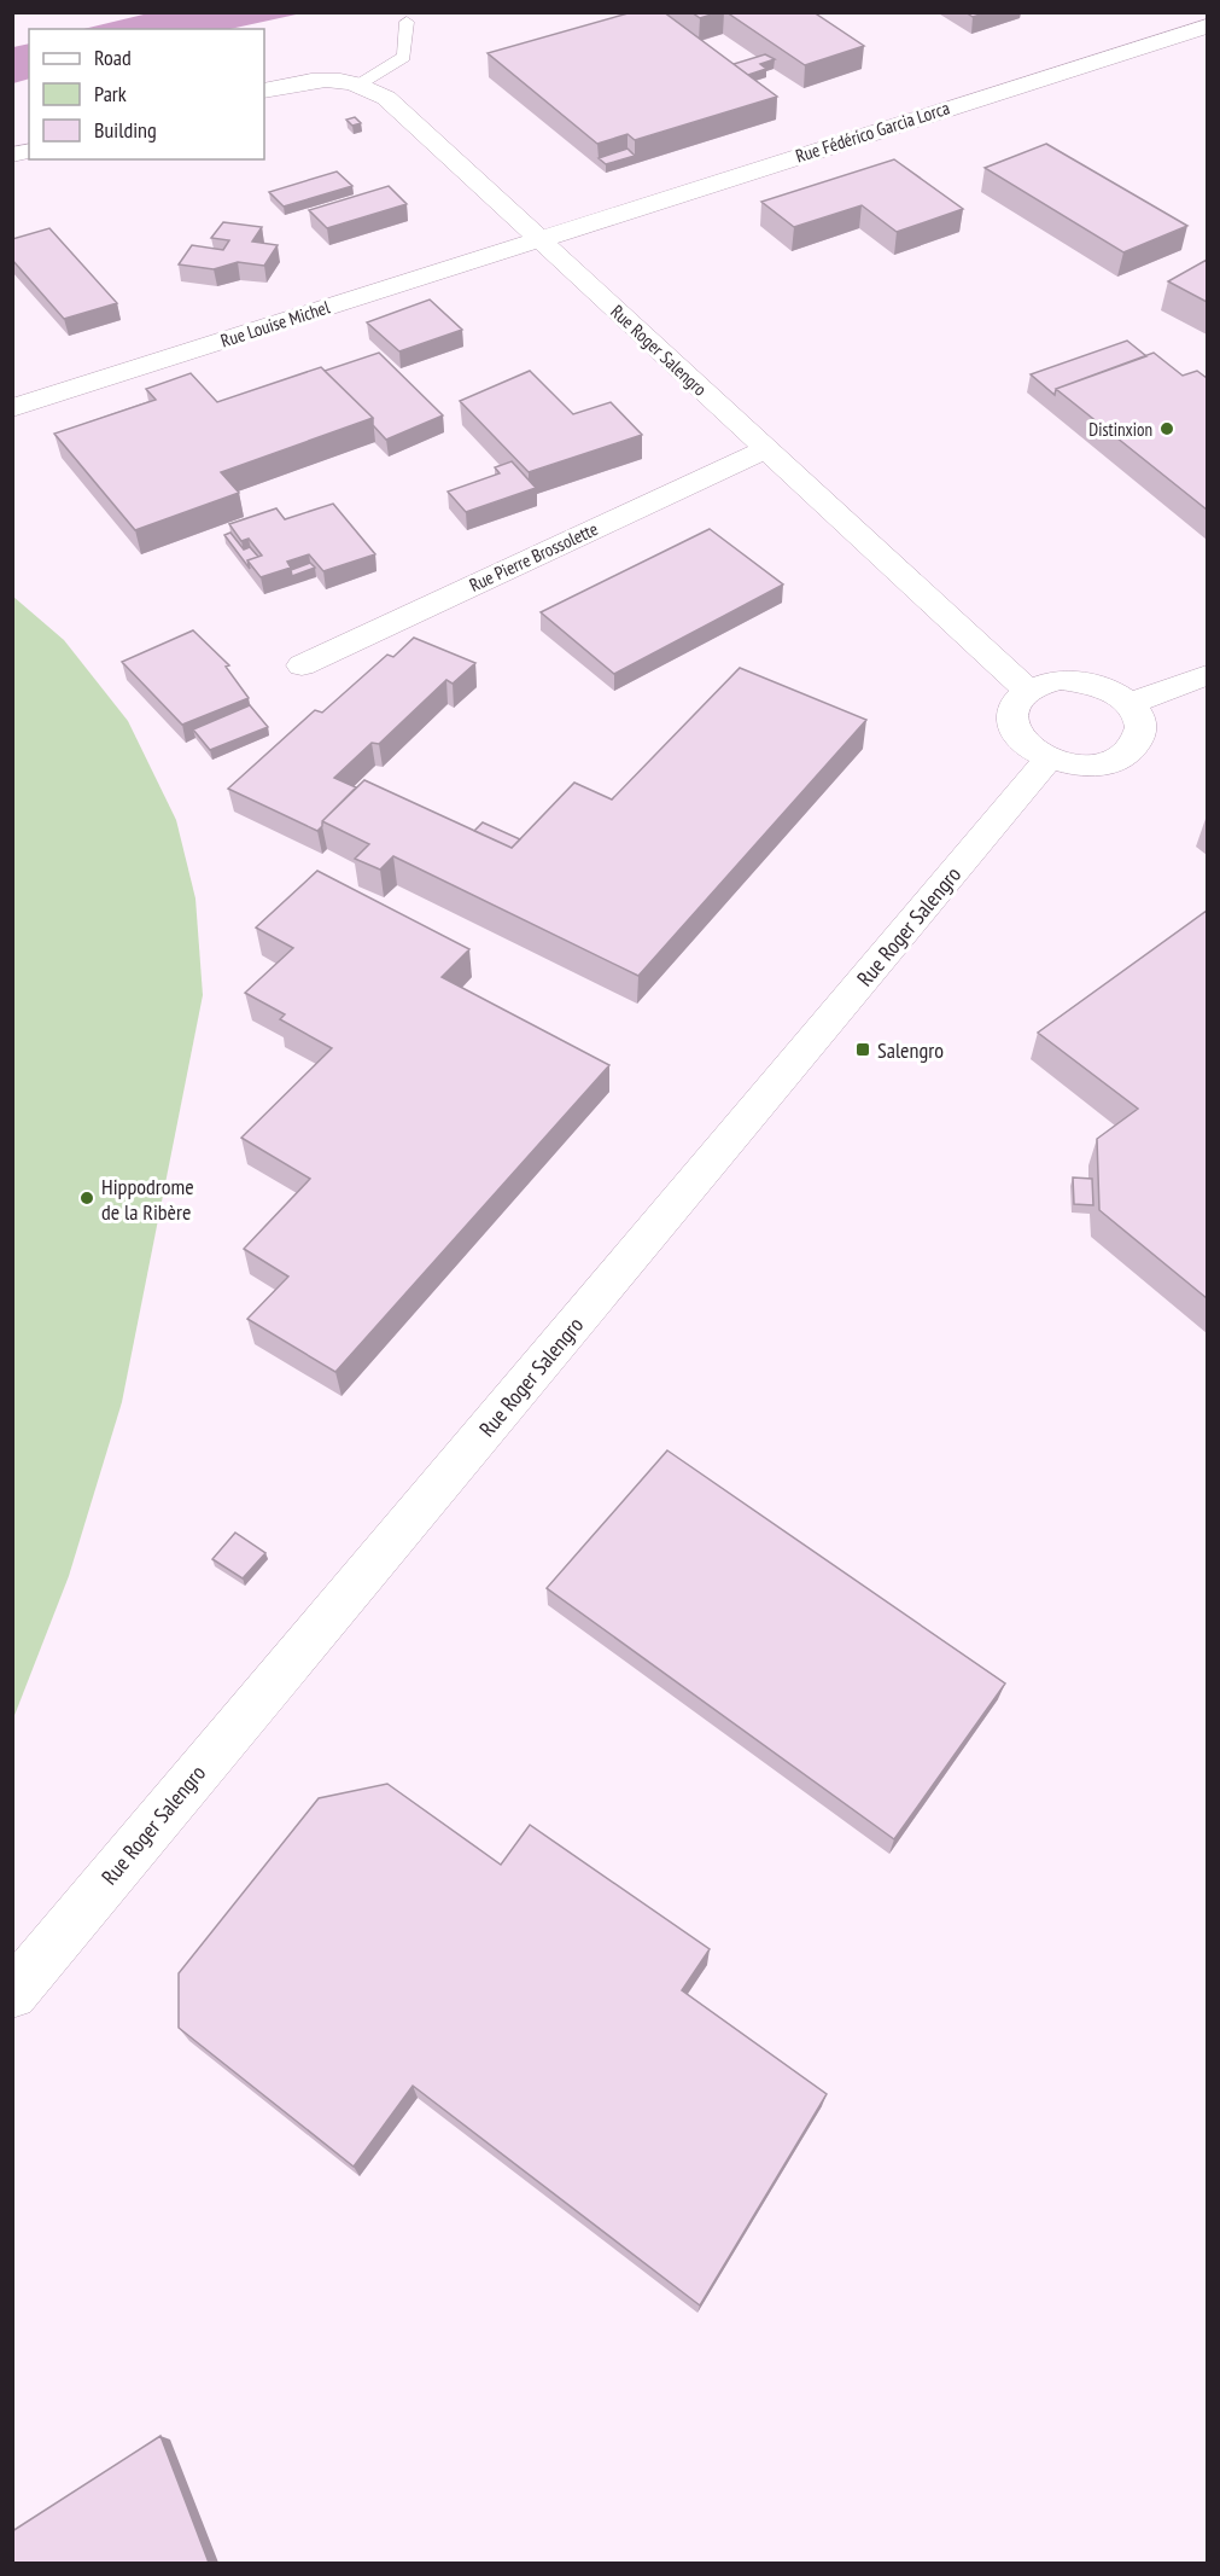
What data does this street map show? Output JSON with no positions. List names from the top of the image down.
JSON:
{
  "streets": {
    "street": [
      "Rue Fédérico Garcia Lorca",
      "Rue Louise Michel",
      "Rue Roger Salengro",
      "Rue Pierre Brossolette"
    ]
  },
  "crossings": [
    ["Rue Fédérico Garcia Lorca", "Rue Louise Michel"],
    ["Rue Fédérico Garcia Lorca", "Rue Roger Salengro"],
    ["Rue Louise Michel", "Rue Roger Salengro"],
    ["Rue Roger Salengro", "Rue Pierre Brossolette"]
  ],
  "places": {
    "other": ["Distinxion", "Hippodrome de la Ribère"],
    "transit": ["Salengro"]
  },
  "legend": ["Road", "Park", "Building"]
}
